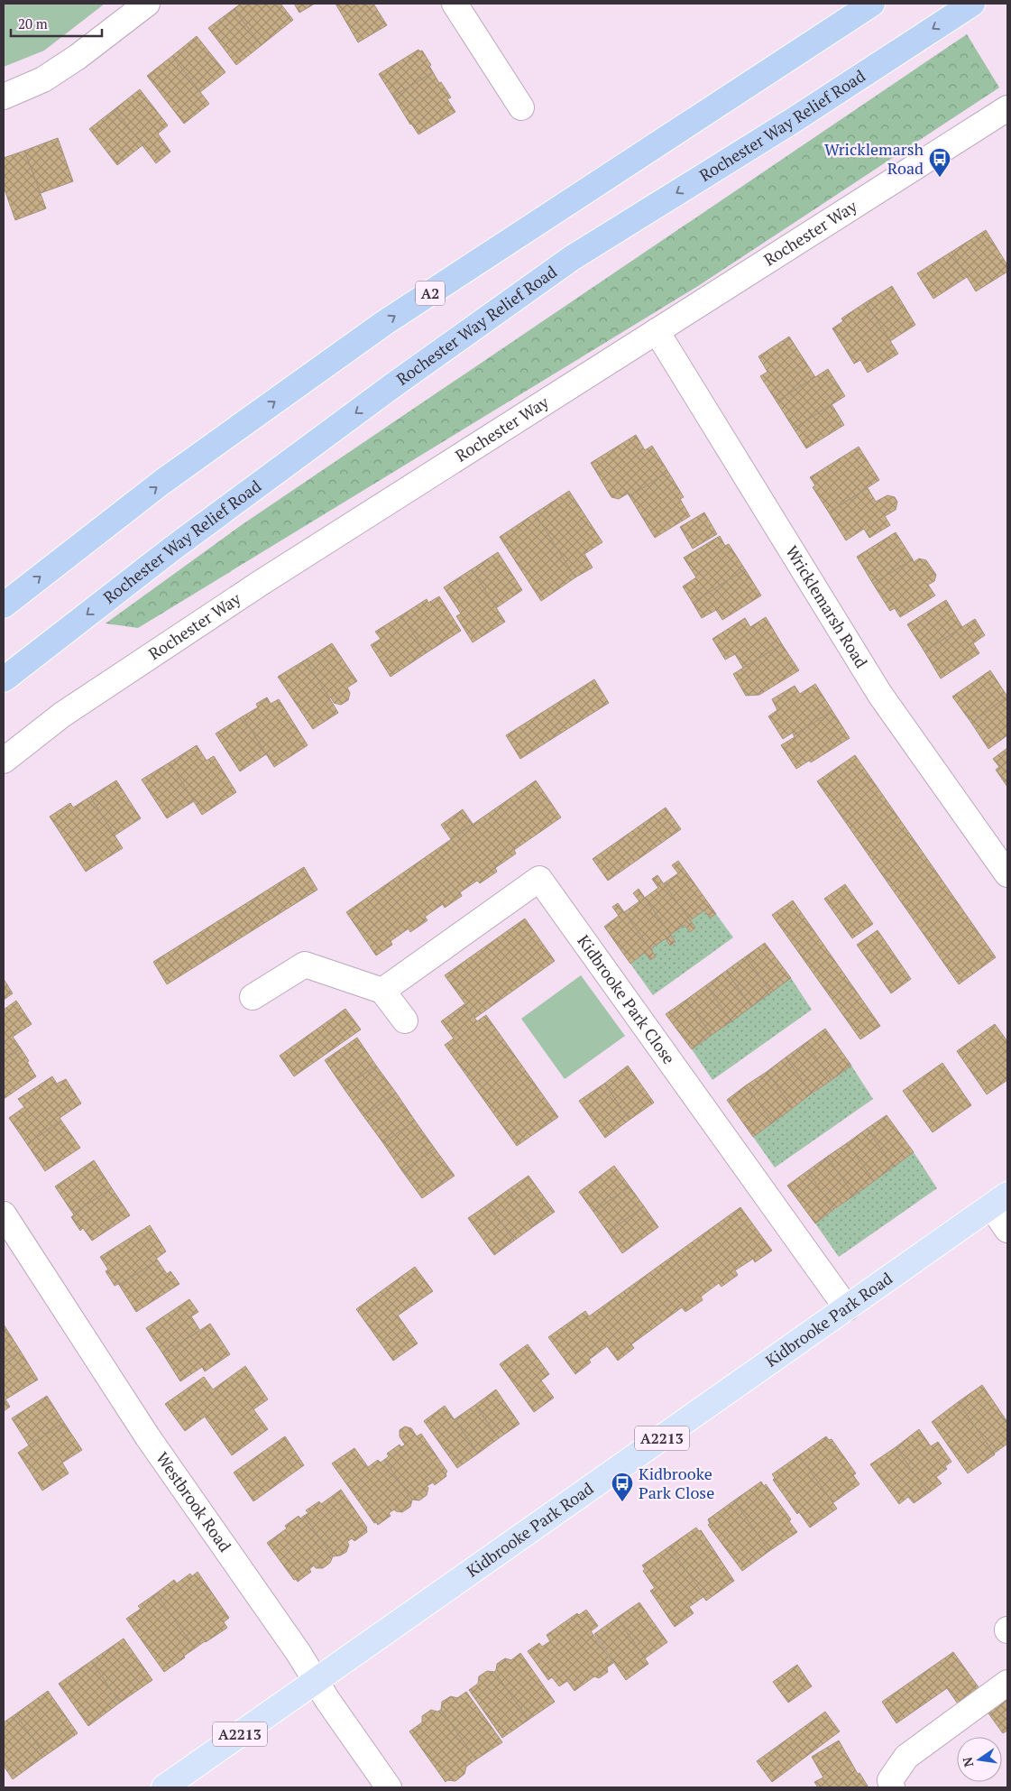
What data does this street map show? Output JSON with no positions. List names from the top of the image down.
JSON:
{
  "streets": {
    "highway": ["Rochester Way Relief Road", "A2"],
    "main road": ["Kidbrooke Park Road", "A2213"],
    "street": [
      "Rochester Way",
      "Wricklemarsh Road",
      "Kidbrooke Park Close",
      "Westbrook Road"
    ]
  },
  "crossings": [
    ["Rochester Way", "Wricklemarsh Road"],
    ["Kidbrooke Park Close", "Kidbrooke Park Road"],
    ["Kidbrooke Park Road", "Westbrook Road"]
  ],
  "places": {
    "bus stop": ["Wricklemarsh Road", "Kidbrooke Park Close"]
  },
  "scale_bar": "20 m",
  "north": "left"
}
